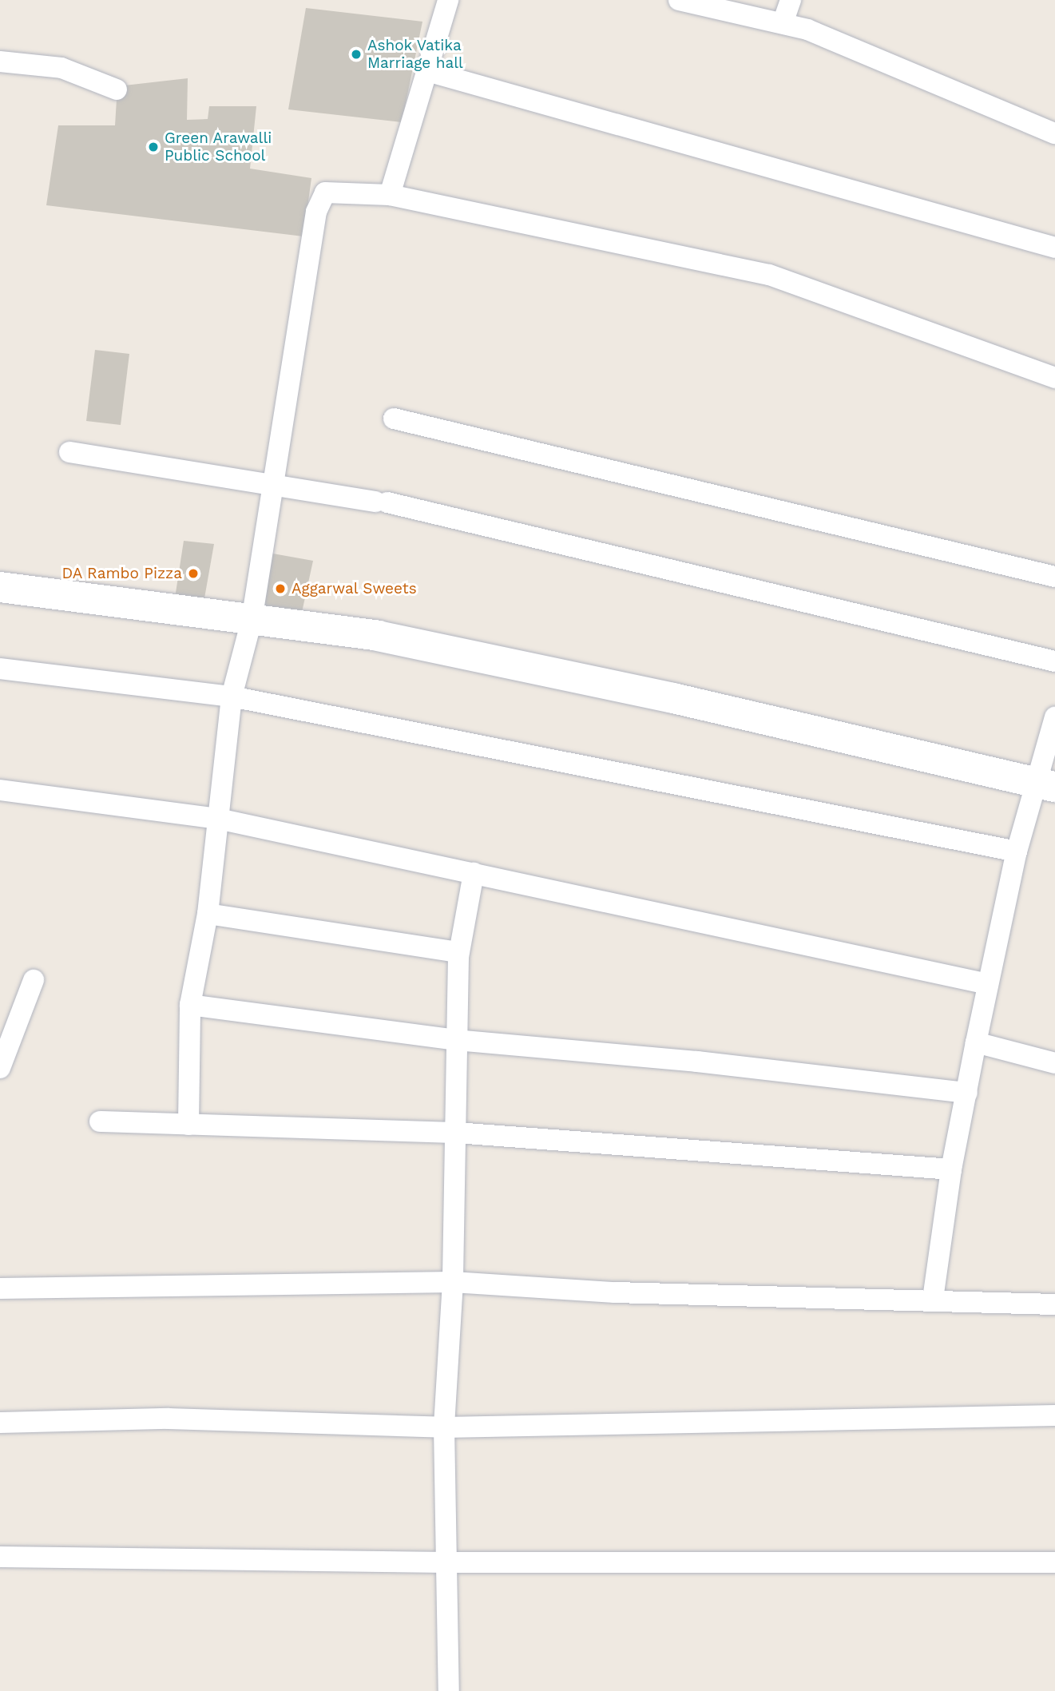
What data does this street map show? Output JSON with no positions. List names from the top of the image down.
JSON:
{
  "places": [
    "Ashok Vatika Marriage hall",
    "Green Arawalli Public School",
    "DA Rambo Pizza",
    "Aggarwal Sweets"
  ]
}
